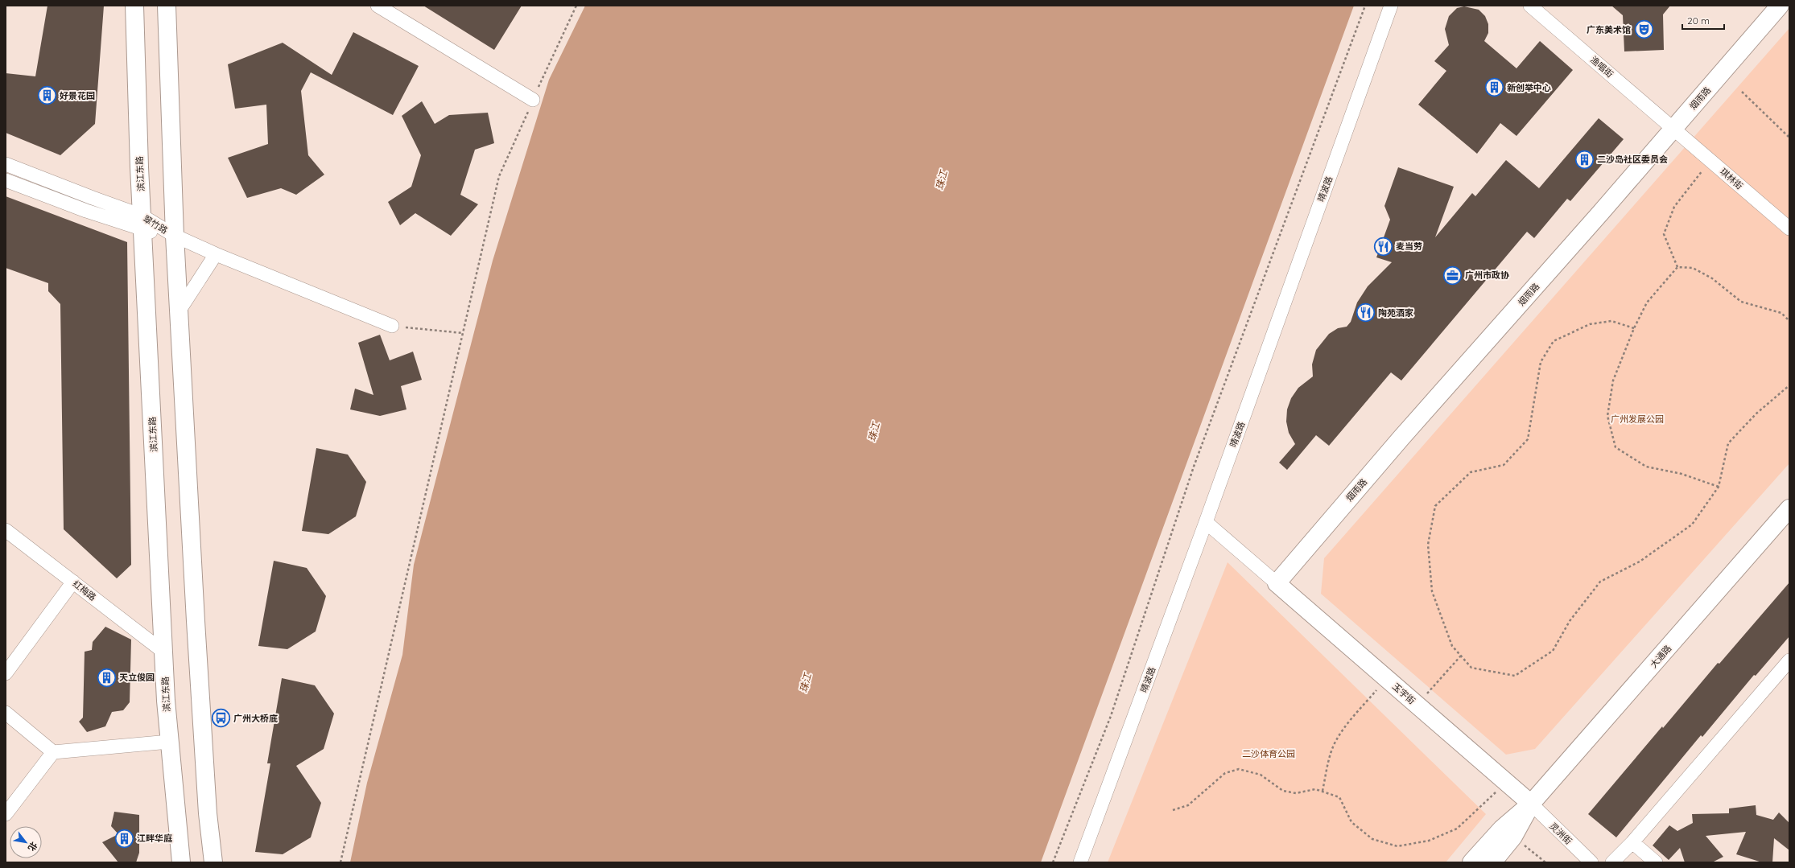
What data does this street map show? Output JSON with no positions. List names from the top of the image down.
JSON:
{
  "streets": {
    "main road": [
      "烟雨路",
      "滨江东路",
      "大通路",
      "玉宇街"
    ],
    "street": [
      "渔唱街",
      "琪林街",
      "晴波路",
      "翠竹路",
      "红梅路",
      "灵洲街"
    ]
  },
  "crossings": [
    ["渔唱街", "烟雨路"],
    ["渔唱街", "琪林街"],
    ["烟雨路", "琪林街"],
    ["烟雨路", "玉宇街"],
    ["滨江东路", "翠竹路"],
    ["滨江东路", "红梅路"],
    ["大通路", "玉宇街"],
    ["大通路", "灵洲街"],
    ["玉宇街", "灵洲街"]
  ],
  "water": ["珠江"],
  "parks": ["广州发展公园", "二沙体育公园"],
  "places": {
    "theatre": ["广东美术馆"],
    "building": [
      "新创举中心",
      "好景花园",
      "二沙岛社区委员会",
      "天立俊园",
      "江畔华庭"
    ],
    "restaurant": ["麦当劳", "陶苑酒家"],
    "office": ["广州市政协"],
    "bus stop": ["广州大桥底"]
  },
  "scale_bar": "20 m",
  "north": "bottom right"
}
